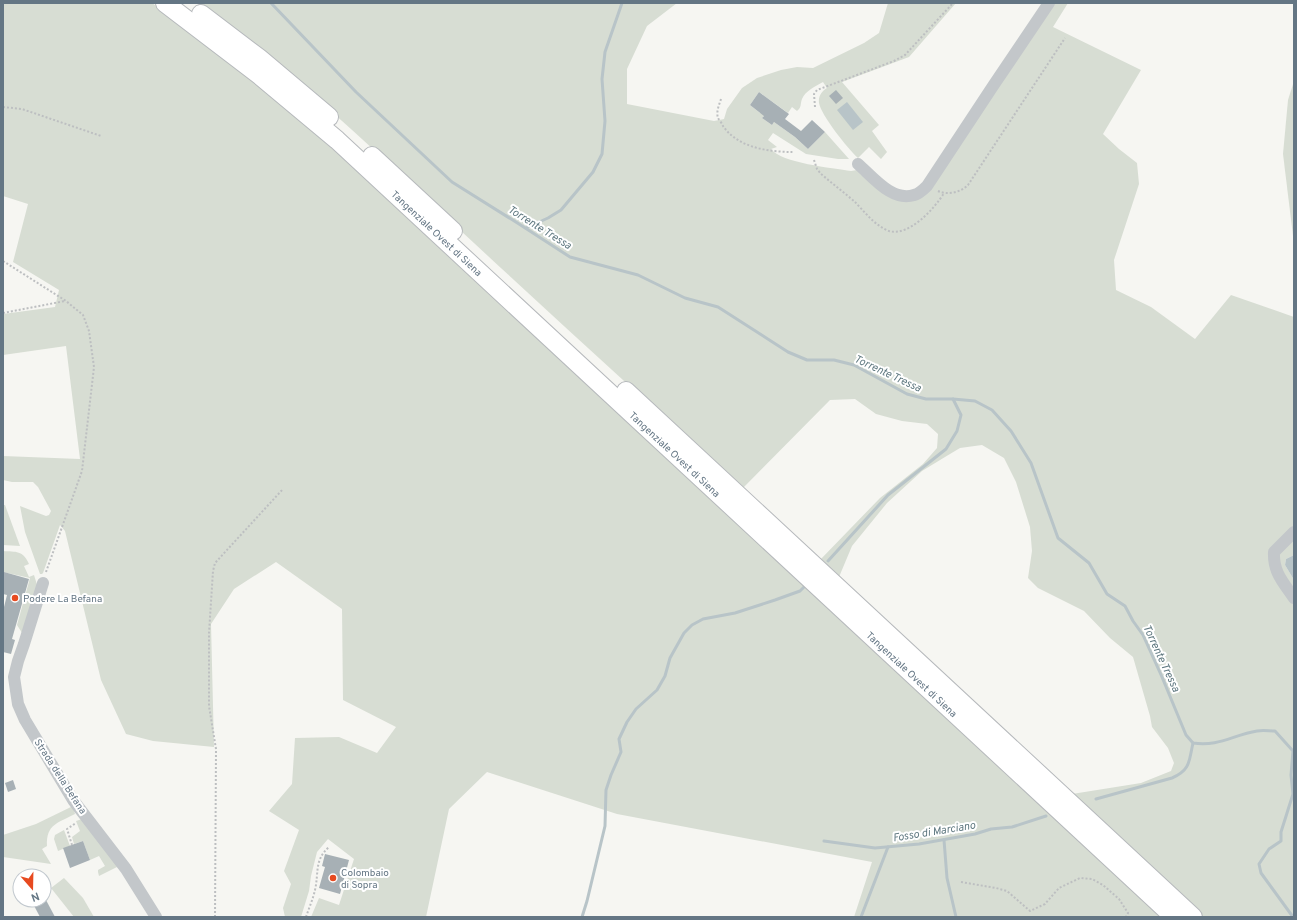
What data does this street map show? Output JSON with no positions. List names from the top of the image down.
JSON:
{
  "streets": {
    "highway": ["Tangenziale Ovest di Siena"],
    "street": ["Strada della Befana"]
  },
  "water": ["Torrente Tressa", "Fosso di Marciano"],
  "places": ["Podere La Befana", "Colombaio di Sopra"],
  "north": "bottom"
}
